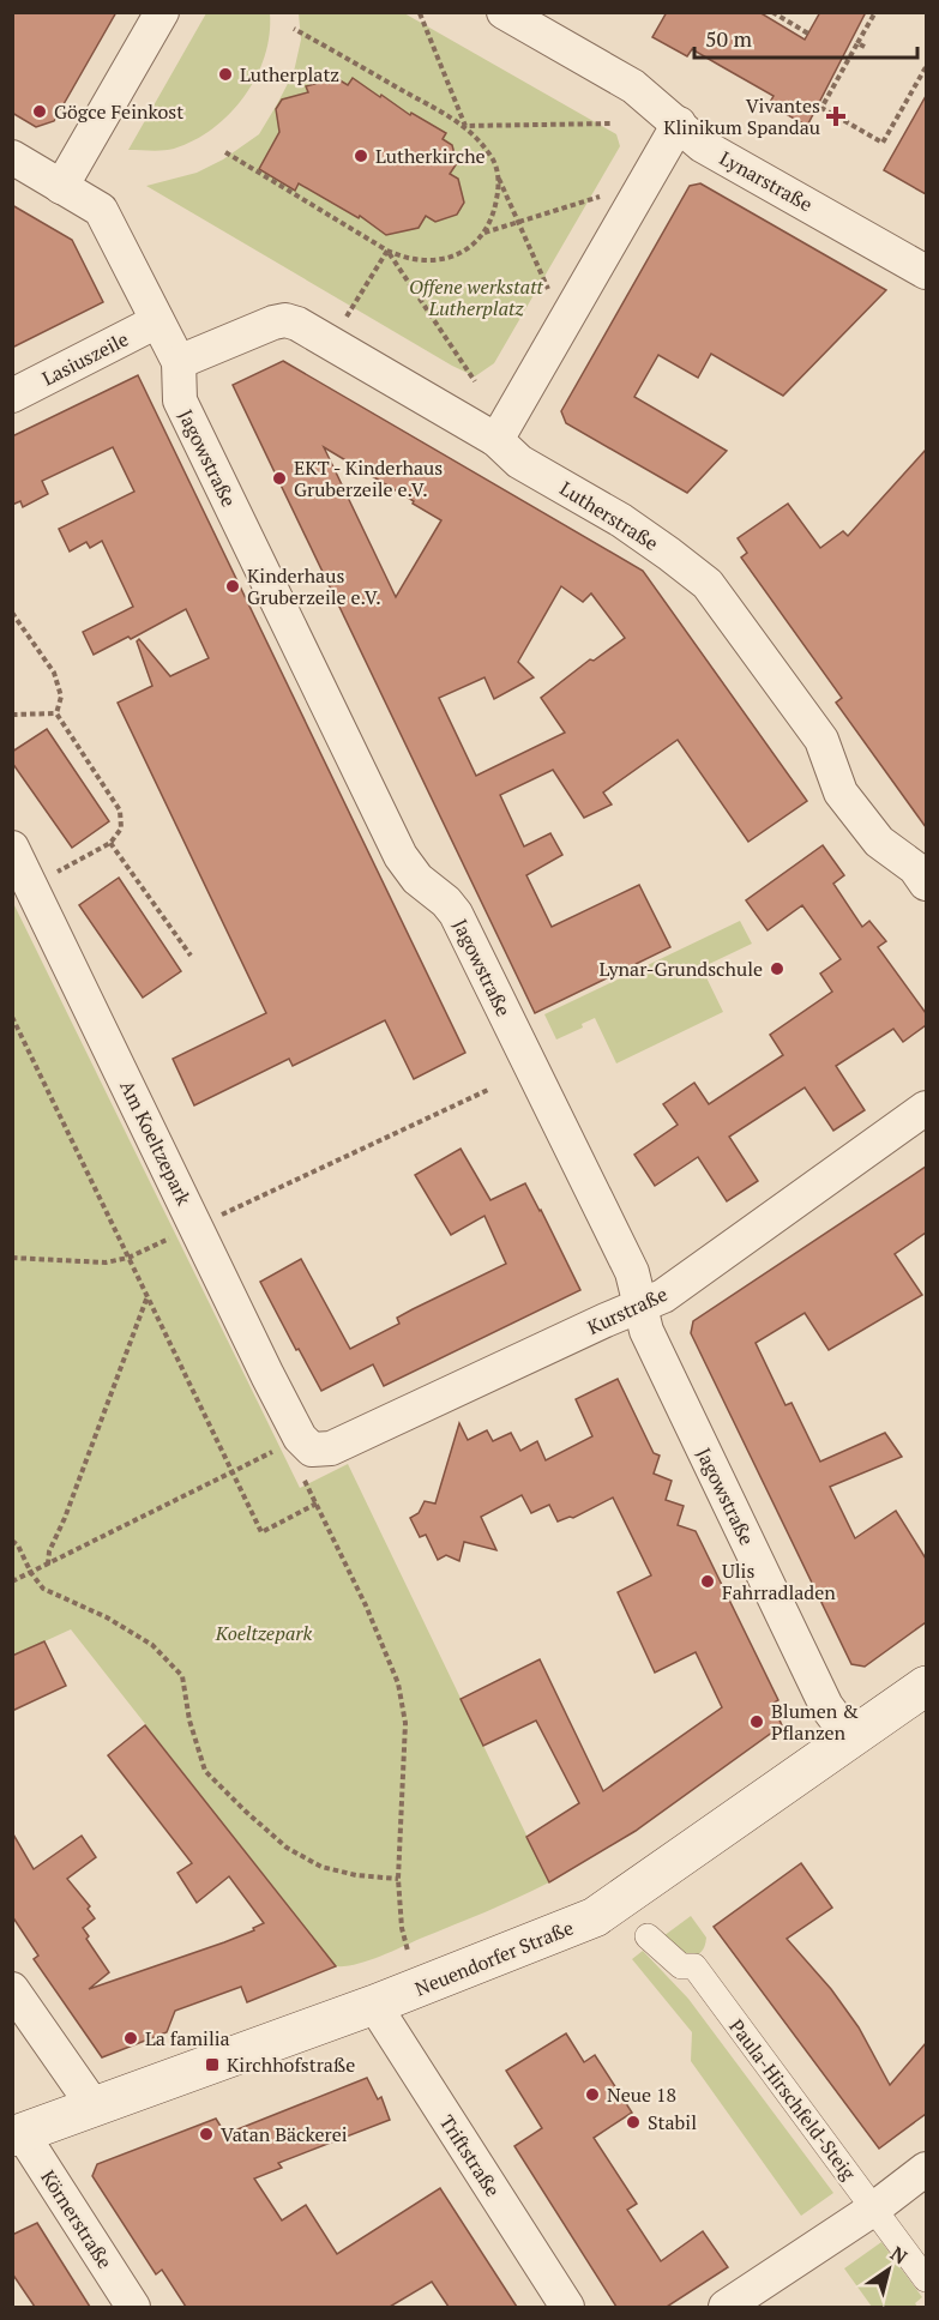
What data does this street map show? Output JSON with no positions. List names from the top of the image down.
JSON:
{
  "streets": {
    "main road": ["Neuendorfer Straße"],
    "street": [
      "Lynarstraße",
      "Lasiuszeile",
      "Jagowstraße",
      "Lutherstraße",
      "Am Koeltzepark",
      "Kurstraße",
      "Paula-Hirschfeld-Steig",
      "Triftstraße",
      "Körnerstraße"
    ]
  },
  "crossings": [
    ["Lasiuszeile", "Jagowstraße"],
    ["Jagowstraße", "Lutherstraße"],
    ["Jagowstraße", "Kurstraße"],
    ["Jagowstraße", "Neuendorfer Straße"],
    ["Am Koeltzepark", "Kurstraße"],
    ["Neuendorfer Straße", "Triftstraße"],
    ["Neuendorfer Straße", "Körnerstraße"]
  ],
  "parks": ["Offene werkstatt Lutherplatz", "Koeltzepark"],
  "places": {
    "other": [
      "Lutherplatz",
      "Gögce Feinkost",
      "Lutherkirche",
      "EKT - Kinderhaus Gruberzeile e.V.",
      "Kinderhaus Gruberzeile e.V.",
      "Lynar-Grundschule",
      "Ulis Fahrradladen",
      "Blumen & Pflanzen",
      "La familia",
      "Neue 18",
      "Stabil",
      "Vatan Bäckerei"
    ],
    "health": ["Vivantes Klinikum Spandau"],
    "transit": ["Kirchhofstraße"]
  },
  "scale_bar": "50 m",
  "north": "top right"
}
